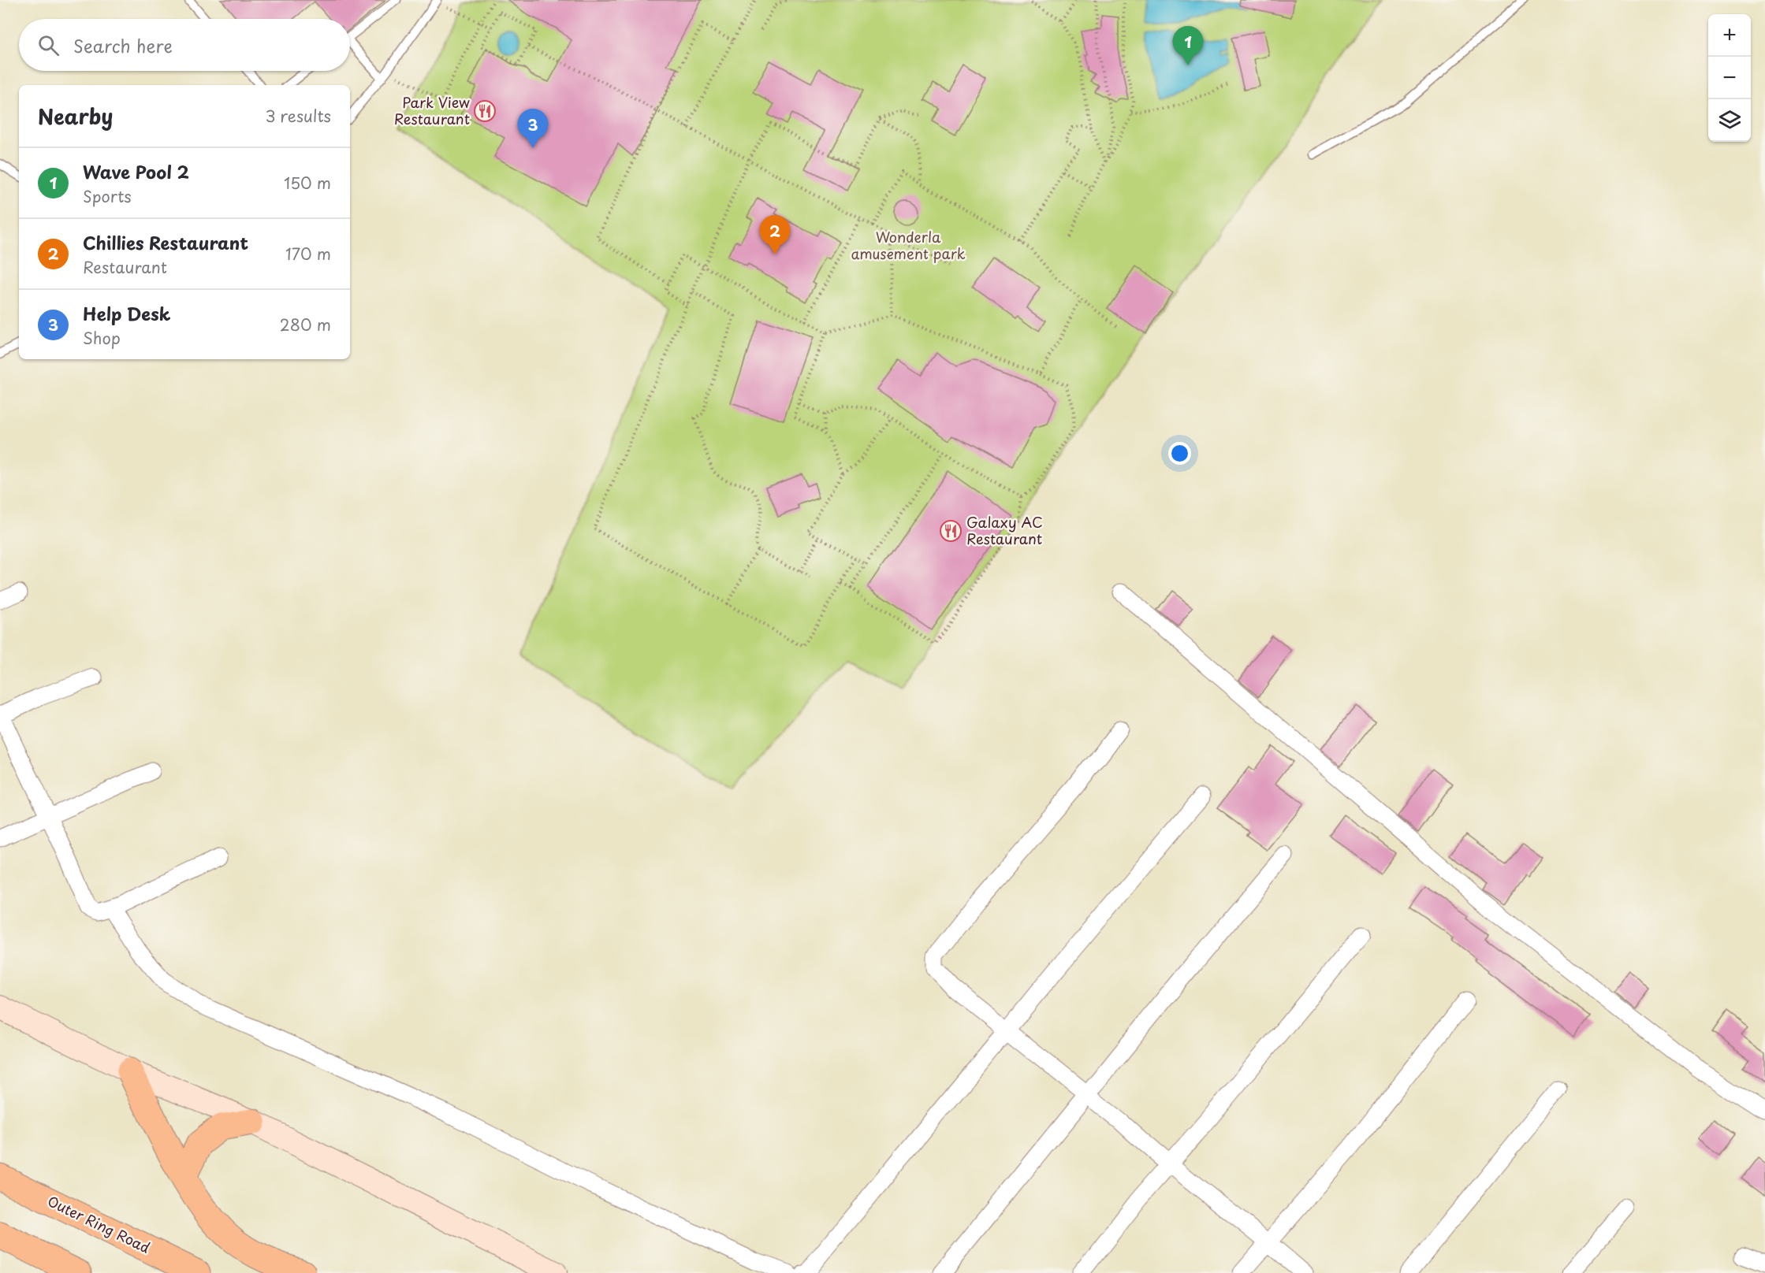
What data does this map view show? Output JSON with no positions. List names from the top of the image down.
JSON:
{
  "streets": {
    "highway": ["Outer Ring Road"]
  },
  "parks": ["Wonderla amusement park"],
  "places": {
    "restaurant": ["Park View Restaurant", "Galaxy AC Restaurant"]
  },
  "page": {
    "map_buttons": ["+", "−"],
    "search": "Search here",
    "pins": ["1", "3", "2"],
    "heading": ["Nearby", "3 results"],
    "list": [
      {
        "mark": "1",
        "name": "Wave Pool 2",
        "note": "Sports",
        "value": "150 m"
      },
      {
        "mark": "2",
        "name": "Chillies Restaurant",
        "note": "Restaurant",
        "value": "170 m"
      },
      {
        "mark": "3",
        "name": "Help Desk",
        "note": "Shop",
        "value": "280 m"
      }
    ]
  }
}
